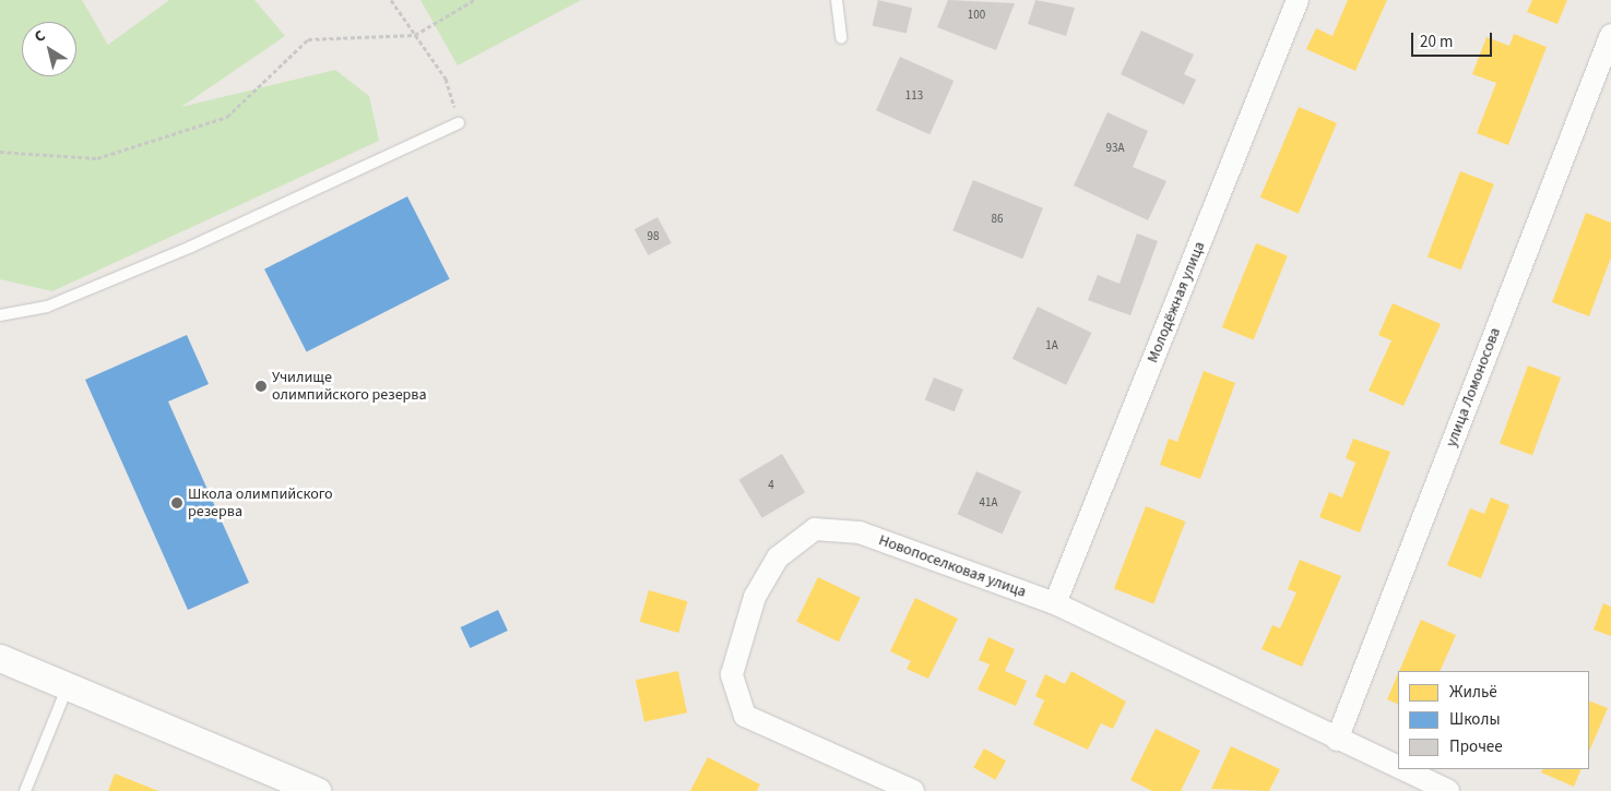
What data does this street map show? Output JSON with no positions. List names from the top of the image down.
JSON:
{
  "streets": {
    "street": ["Молодёжная улица", "улица Ломоносова", "Новопоселковая улица"]
  },
  "crossings": [
    ["Молодёжная улица", "Новопоселковая улица"],
    ["улица Ломоносова", "Новопоселковая улица"]
  ],
  "places": ["Училище олимпийского резерва", "Школа олимпийского резерва"],
  "house_numbers": [
    "100",
    "113",
    "93А",
    "86",
    "98",
    "1А",
    "4",
    "41А"
  ],
  "legend": ["Жильё", "Школы", "Прочее"],
  "scale_bar": "20 m",
  "north": "top left"
}
